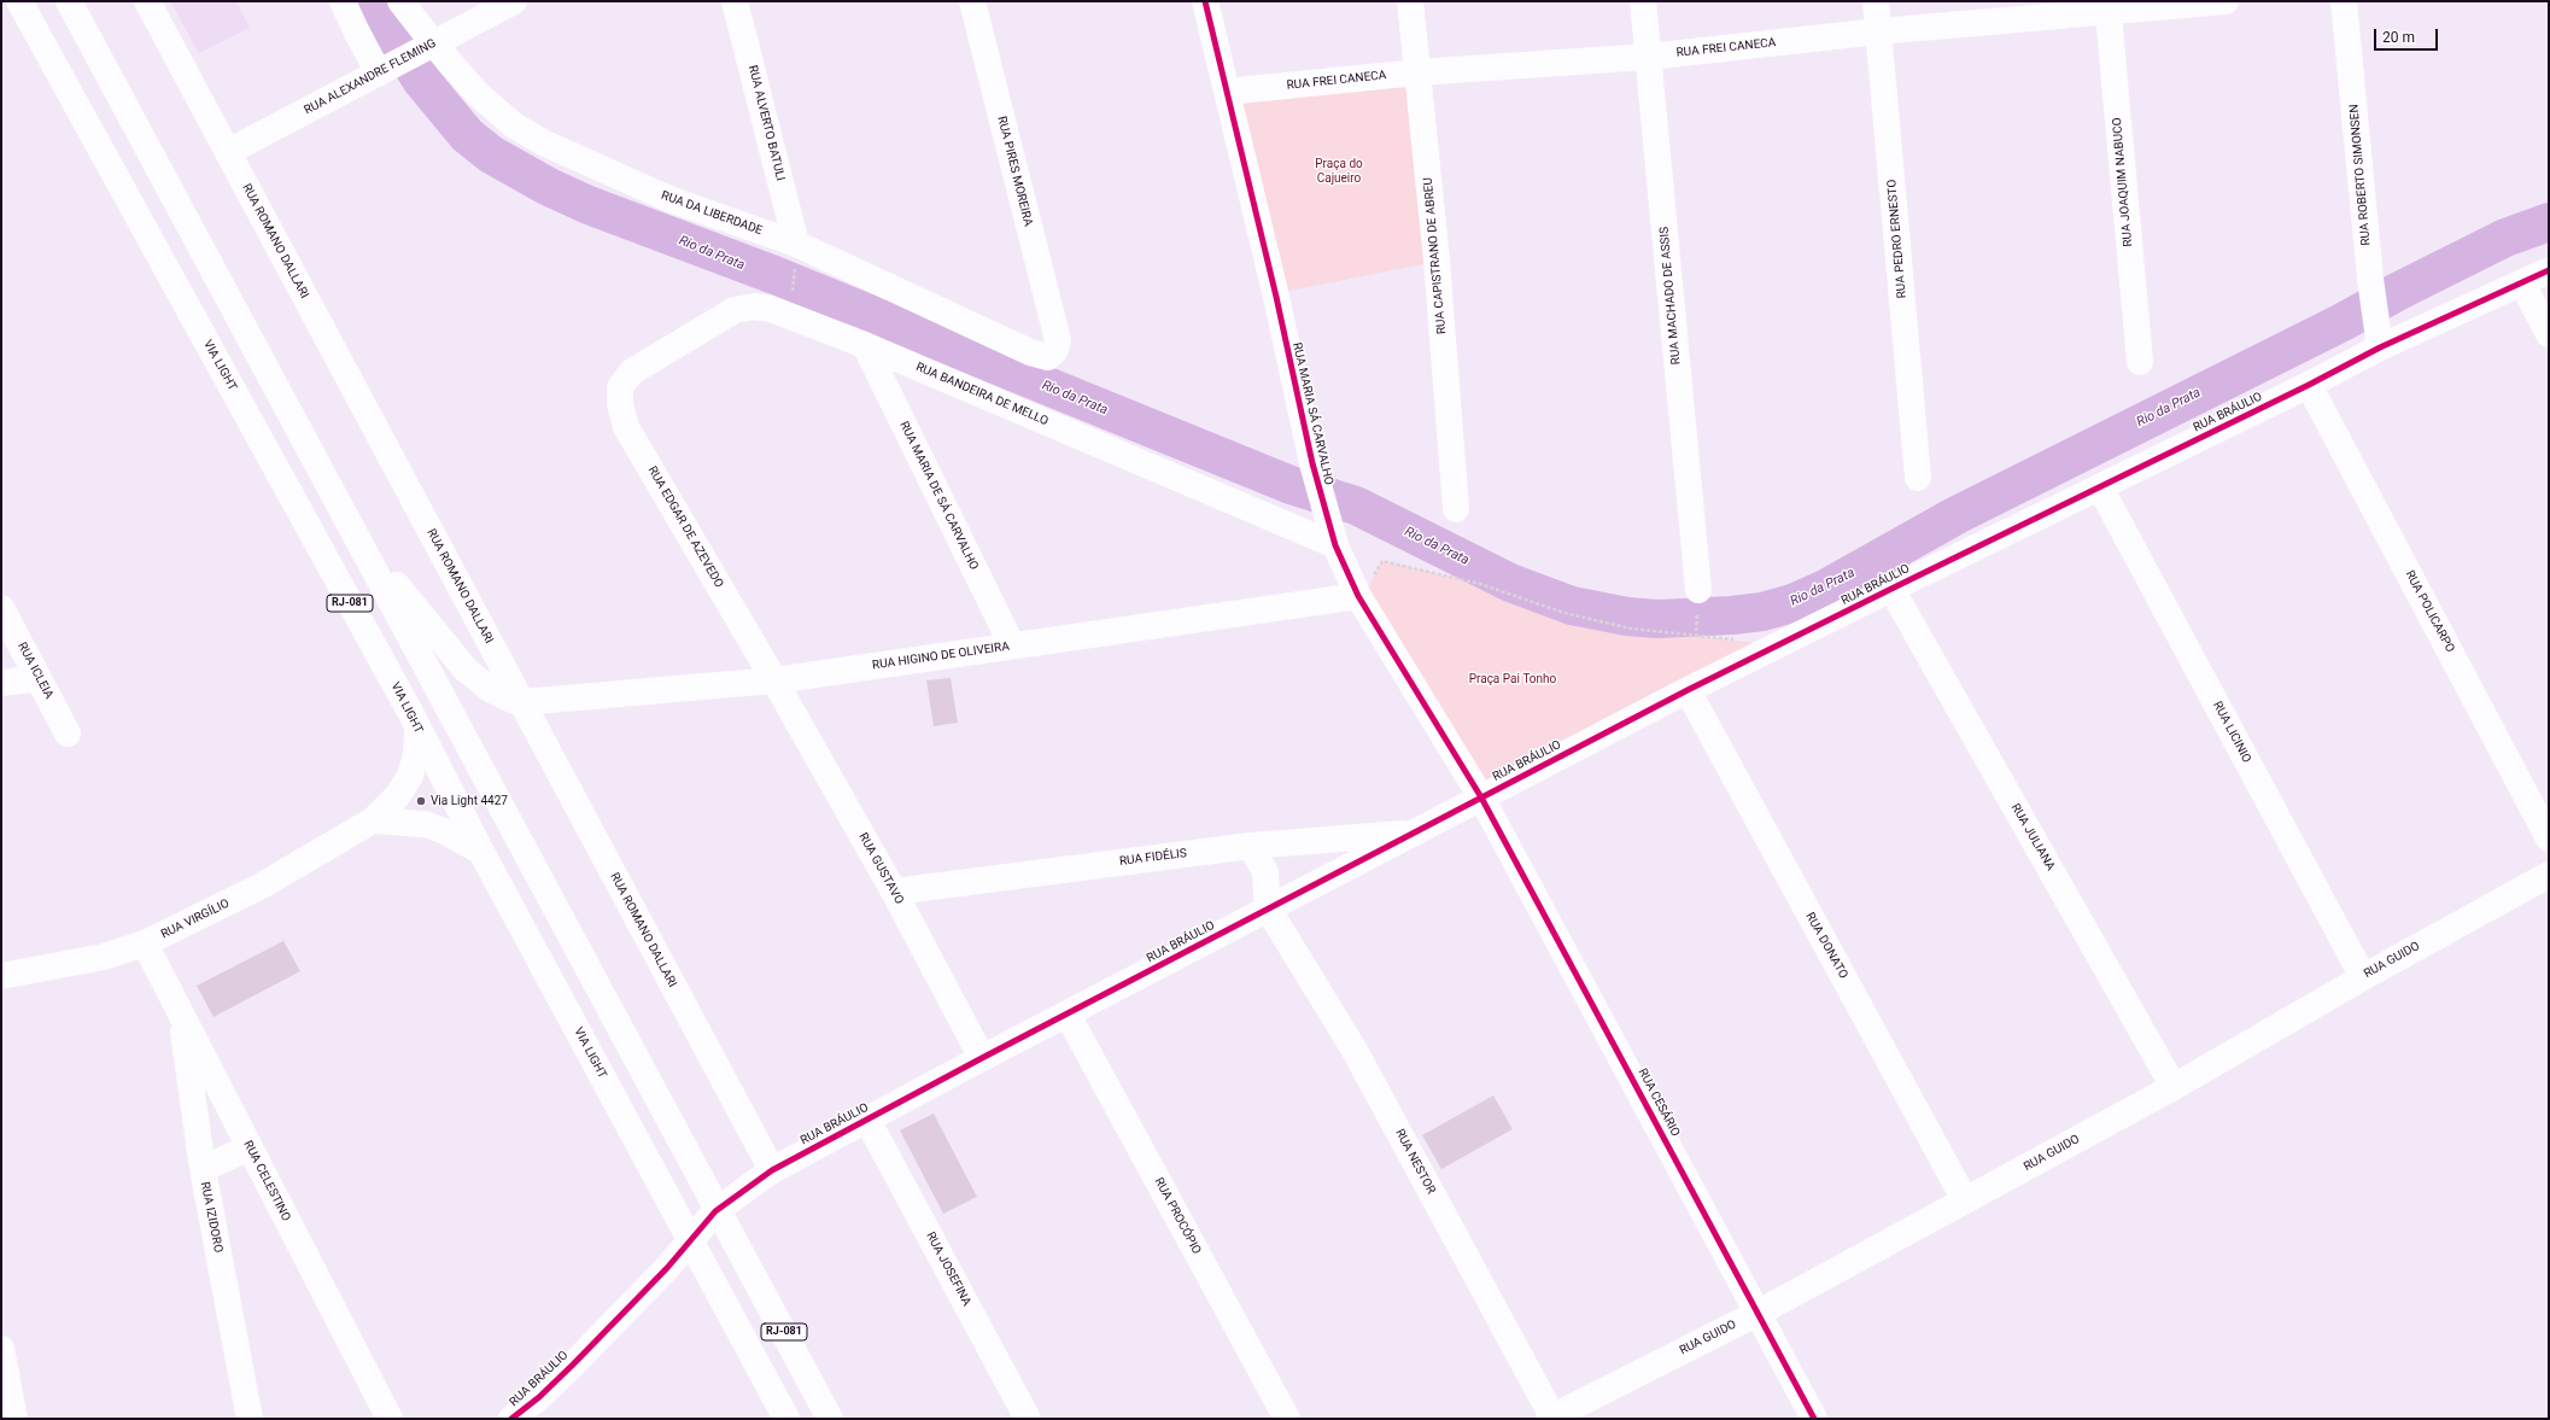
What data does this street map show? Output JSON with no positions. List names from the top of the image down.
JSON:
{
  "streets": {
    "street": [
      "RUA FREI CANECA",
      "RUA ALEXANDRE FLEMING",
      "RUA ALVERTO BATULI",
      "RUA PIRES MOREIRA",
      "RUA ROBERTO SIMONSEN",
      "RUA JOAQUIM NABUCO",
      "RUA DA LIBERDADE",
      "RUA PEDRO ERNESTO",
      "RUA ROMANO DALLARI",
      "RUA CAPISTRANO DE ABREU",
      "RUA MACHADO DE ASSIS",
      "VIA LIGHT",
      "RUA BANDEIRA DE MELLO",
      "RUA BRÁULIO",
      "RUA MARIA SÁ CARVALHO",
      "RUA MARIA DE SÁ CARVALHO",
      "RUA EDGAR DE AZEVEDO",
      "RJ-081",
      "RUA POLICARPO",
      "RUA HIGINO DE OLIVEIRA",
      "RUA ICLEIA",
      "RUA LICINIO",
      "RUA JULIANA",
      "RUA FIDÉLIS",
      "RUA GUSTAVO",
      "RUA VIRGÍLIO",
      "RUA DONATO",
      "RUA GUIDO",
      "RUA CESÁRIO",
      "RUA NESTOR",
      "RUA CELESTINO",
      "RUA PROCÓPIO",
      "RUA IZIDORO",
      "RUA JOSEFINA"
    ]
  },
  "crossings": [
    ["RUA FREI CANECA", "RUA JOAQUIM NABUCO"],
    ["RUA FREI CANECA", "RUA PEDRO ERNESTO"],
    ["RUA FREI CANECA", "RUA CAPISTRANO DE ABREU"],
    ["RUA FREI CANECA", "RUA MACHADO DE ASSIS"],
    ["RUA FREI CANECA", "RUA MARIA SÁ CARVALHO"],
    ["RUA ALEXANDRE FLEMING", "RUA DA LIBERDADE"],
    ["RUA ALEXANDRE FLEMING", "RUA ROMANO DALLARI"],
    ["RUA ALVERTO BATULI", "RUA DA LIBERDADE"],
    ["RUA PIRES MOREIRA", "RUA DA LIBERDADE"],
    ["RUA ROBERTO SIMONSEN", "RUA BRÁULIO"],
    ["RUA ROMANO DALLARI", "RUA BRÁULIO"],
    ["RUA ROMANO DALLARI", "RUA HIGINO DE OLIVEIRA"],
    ["VIA LIGHT", "RUA VIRGÍLIO"],
    ["RUA BANDEIRA DE MELLO", "RUA MARIA SÁ CARVALHO"],
    ["RUA BANDEIRA DE MELLO", "RUA MARIA DE SÁ CARVALHO"],
    ["RUA BANDEIRA DE MELLO", "RUA EDGAR DE AZEVEDO"],
    ["RUA BRÁULIO", "RUA MARIA SÁ CARVALHO"],
    ["RUA BRÁULIO", "RUA POLICARPO"],
    ["RUA BRÁULIO", "RUA LICINIO"],
    ["RUA BRÁULIO", "RUA JULIANA"],
    ["RUA BRÁULIO", "RUA FIDÉLIS"],
    ["RUA BRÁULIO", "RUA GUSTAVO"],
    ["RUA BRÁULIO", "RUA DONATO"],
    ["RUA BRÁULIO", "RUA CESÁRIO"],
    ["RUA BRÁULIO", "RUA NESTOR"],
    ["RUA BRÁULIO", "RUA PROCÓPIO"],
    ["RUA BRÁULIO", "RUA JOSEFINA"],
    ["RUA MARIA SÁ CARVALHO", "RUA HIGINO DE OLIVEIRA"],
    ["RUA MARIA SÁ CARVALHO", "RUA CESÁRIO"],
    ["RUA MARIA DE SÁ CARVALHO", "RUA HIGINO DE OLIVEIRA"],
    ["RUA EDGAR DE AZEVEDO", "RUA HIGINO DE OLIVEIRA"],
    ["RUA EDGAR DE AZEVEDO", "RUA GUSTAVO"],
    ["RUA HIGINO DE OLIVEIRA", "RUA GUSTAVO"],
    ["RUA LICINIO", "RUA GUIDO"],
    ["RUA JULIANA", "RUA GUIDO"],
    ["RUA FIDÉLIS", "RUA GUSTAVO"],
    ["RUA VIRGÍLIO", "RUA CELESTINO"],
    ["RUA DONATO", "RUA GUIDO"],
    ["RUA GUIDO", "RUA CESÁRIO"],
    ["RUA GUIDO", "RUA NESTOR"],
    ["RUA CELESTINO", "RUA IZIDORO"]
  ],
  "water": ["Rio da Prata"],
  "parks": ["Praça do Cajueiro", "Praça Pai Tonho"],
  "places": ["Via Light 4427"],
  "scale_bar": "20 m"
}
